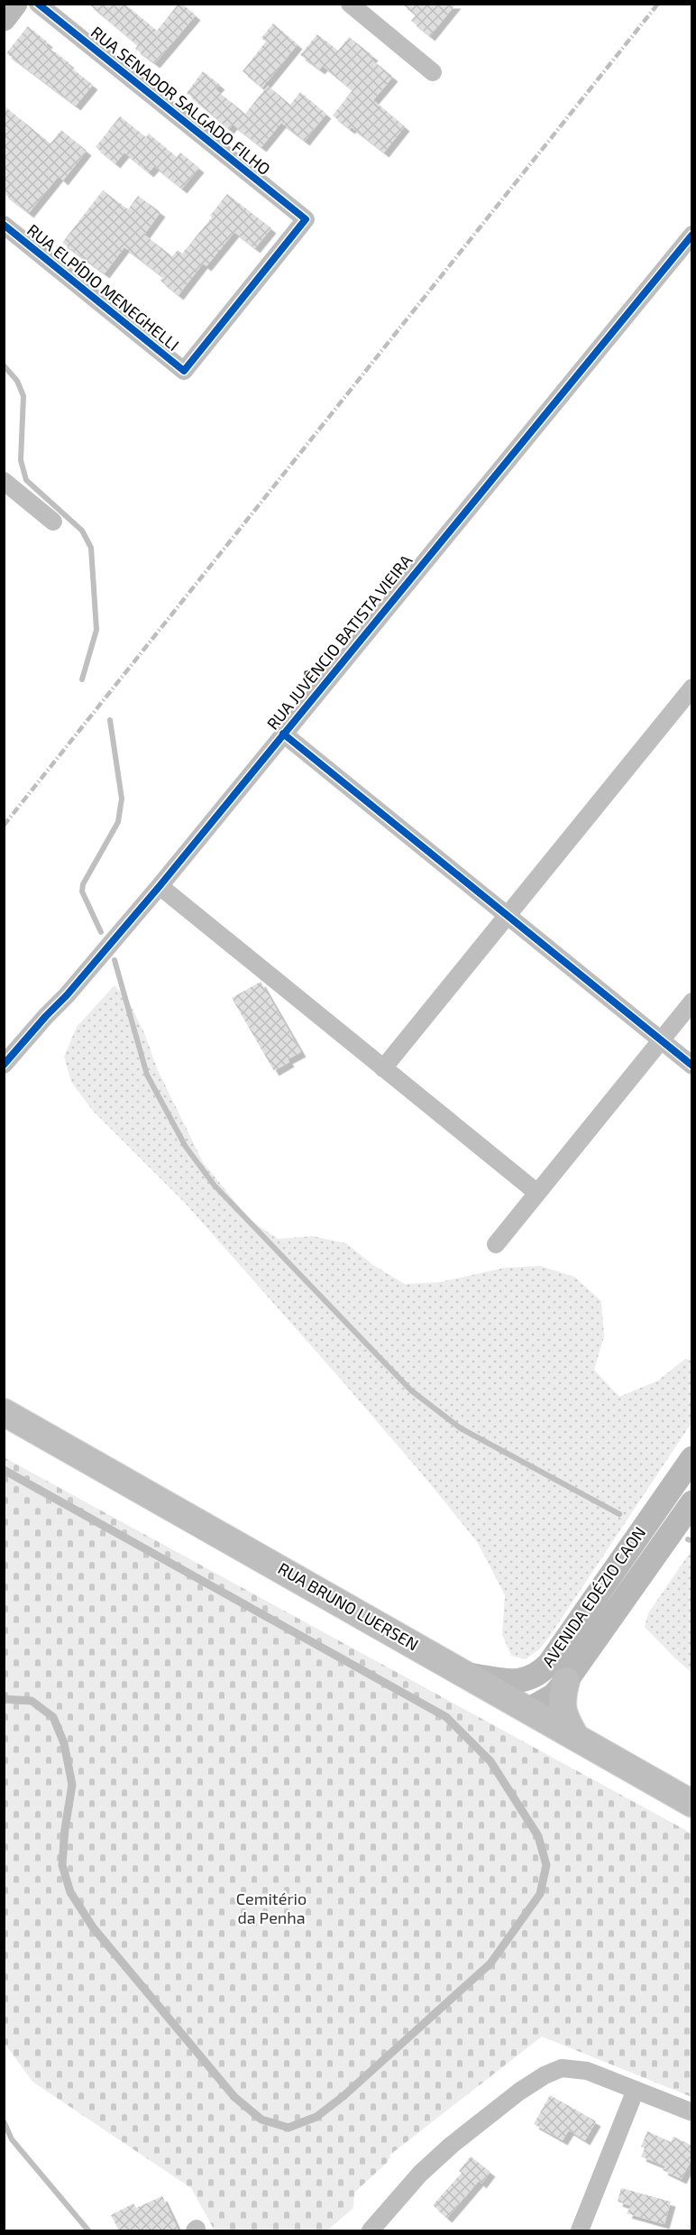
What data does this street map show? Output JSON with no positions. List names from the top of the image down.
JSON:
{
  "streets": {
    "main road": ["AVENIDA EDÉZIO CAON", "RUA BRUNO LUERSEN"],
    "street": ["RUA SENADOR SALGADO FILHO", "RUA ELPÍDIO MENEGHELLI", "RUA JUVÊNCIO BATISTA VIEIRA"]
  },
  "crossings": [
    ["RUA SENADOR SALGADO FILHO", "RUA ELPÍDIO MENEGHELLI"],
    ["AVENIDA EDÉZIO CAON", "RUA BRUNO LUERSEN"]
  ],
  "parks": ["Cemitério da Penha"]
}
